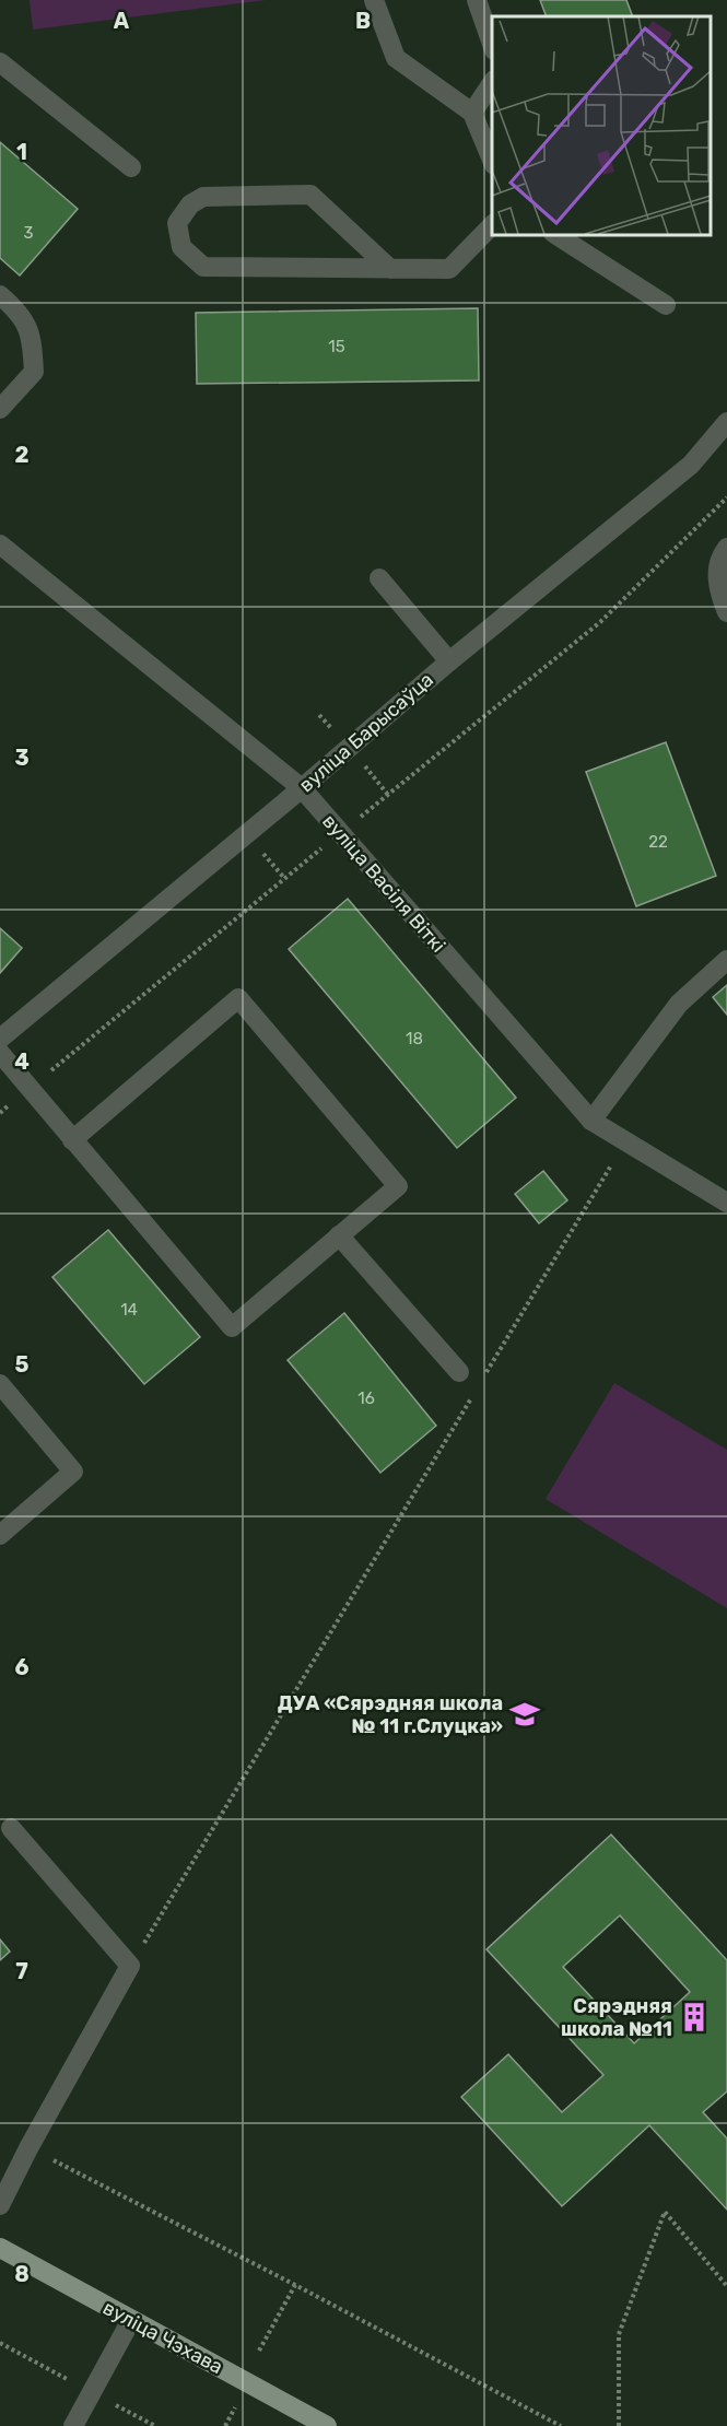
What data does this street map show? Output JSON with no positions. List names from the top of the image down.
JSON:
{
  "streets": {
    "main road": ["вуліца Чэхава"],
    "street": ["вуліца Барысаўца", "вуліца Васіля Віткі"]
  },
  "crossings": [
    ["вуліца Барысаўца", "вуліца Васіля Віткі"]
  ],
  "places": {
    "school or university": ["ДУА «Сярэдняя школа № 11 г.Слуцка»"],
    "building": ["Сярэдняя школа №11"]
  },
  "house_numbers": [
    "3",
    "15",
    "22",
    "18",
    "14",
    "16"
  ],
  "grid": {
    "columns": ["A", "B"],
    "rows": [
      "1",
      "2",
      "3",
      "4",
      "5",
      "6",
      "7",
      "8"
    ]
  }
}
